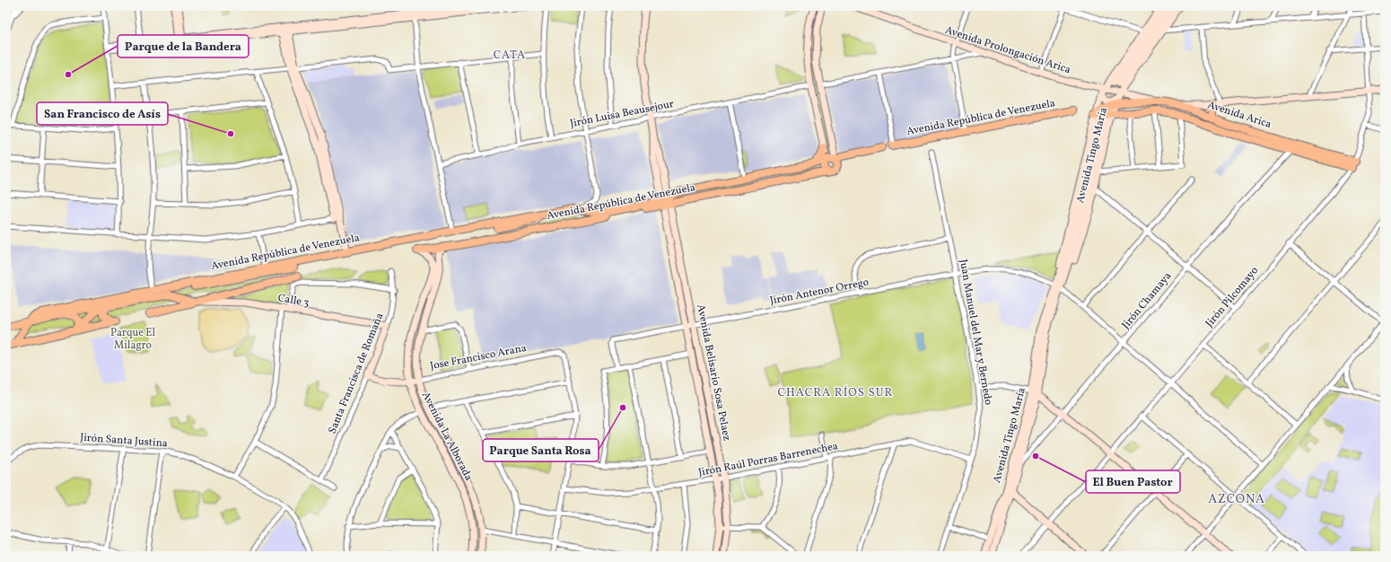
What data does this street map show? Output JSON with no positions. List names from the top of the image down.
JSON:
{
  "streets": {
    "main road": ["Avenida Arica", "Avenida República de Venezuela"],
    "street": [
      "Avenida Prolongación Arica",
      "Jirón Luisa Beausejour",
      "Avenida Tingo María",
      "Jirón Antenor Orrego",
      "Jirón Pilcomayo",
      "Calle 3",
      "Jirón Chamaya",
      "Juan Manuel del Mar y Bernedo",
      "Jose Francisco Arana",
      "Avenida Belisario Sosa Pelaez",
      "Santa Francisca de Romaña",
      "Avenida La Alborada",
      "Jirón Santa Justina",
      "Jirón Raúl Porras Barrenechea"
    ]
  },
  "crossings": [
    ["Avenida Prolongación Arica", "Avenida Arica"],
    ["Avenida Prolongación Arica", "Avenida Tingo María"],
    ["Avenida Arica", "Avenida Tingo María"],
    ["Avenida Arica", "Jirón Pilcomayo"],
    ["Avenida Arica", "Jirón Chamaya"],
    ["Avenida República de Venezuela", "Avenida Belisario Sosa Pelaez"],
    ["Avenida República de Venezuela", "Avenida La Alborada"],
    ["Avenida Tingo María", "Jirón Antenor Orrego"],
    ["Avenida Tingo María", "Jirón Chamaya"],
    ["Jirón Antenor Orrego", "Jirón Pilcomayo"],
    ["Jirón Antenor Orrego", "Jirón Chamaya"],
    ["Jirón Antenor Orrego", "Juan Manuel del Mar y Bernedo"],
    ["Jirón Antenor Orrego", "Avenida Belisario Sosa Pelaez"],
    ["Calle 3", "Santa Francisca de Romaña"],
    ["Juan Manuel del Mar y Bernedo", "Jirón Raúl Porras Barrenechea"],
    ["Jose Francisco Arana", "Santa Francisca de Romaña"],
    ["Jose Francisco Arana", "Avenida La Alborada"],
    ["Avenida Belisario Sosa Pelaez", "Jirón Raúl Porras Barrenechea"]
  ],
  "districts": ["CATA", "CHACRA RÍOS SUR", "AZCONA"],
  "parks": ["Parque El Milagro"],
  "places": [
    "Parque de la Bandera",
    "San Francisco de Asís",
    "Parque Santa Rosa",
    "El Buen Pastor"
  ]
}
